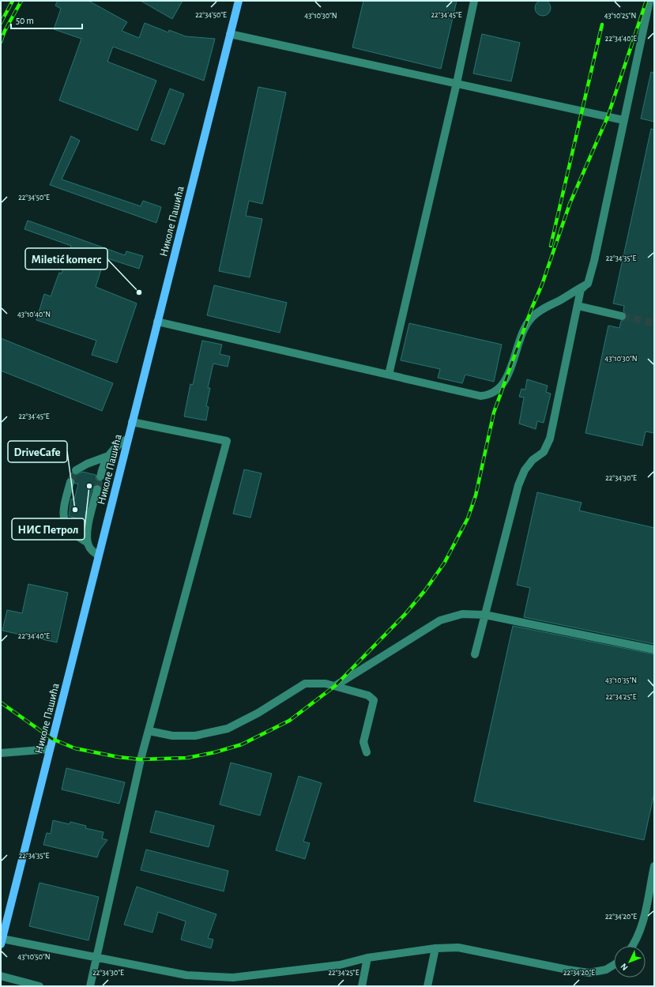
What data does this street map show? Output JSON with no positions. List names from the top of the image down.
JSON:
{
  "streets": {
    "main road": ["Николе Пашића"]
  },
  "places": ["Miletić komerc", "НИС Петрол", "DriveCafe"],
  "scale_bar": "50 m",
  "north": "bottom left",
  "coordinates": [
    "22°34'50\"E",
    "22°34'45\"E",
    "43°10'30\"N",
    "43°10'25\"N",
    "22°34'40\"E",
    "22°34'35\"E",
    "43°10'40\"N",
    "22°34'30\"E",
    "43°10'35\"N",
    "22°34'25\"E",
    "22°34'20\"E",
    "43°10'50\"N"
  ]
}
